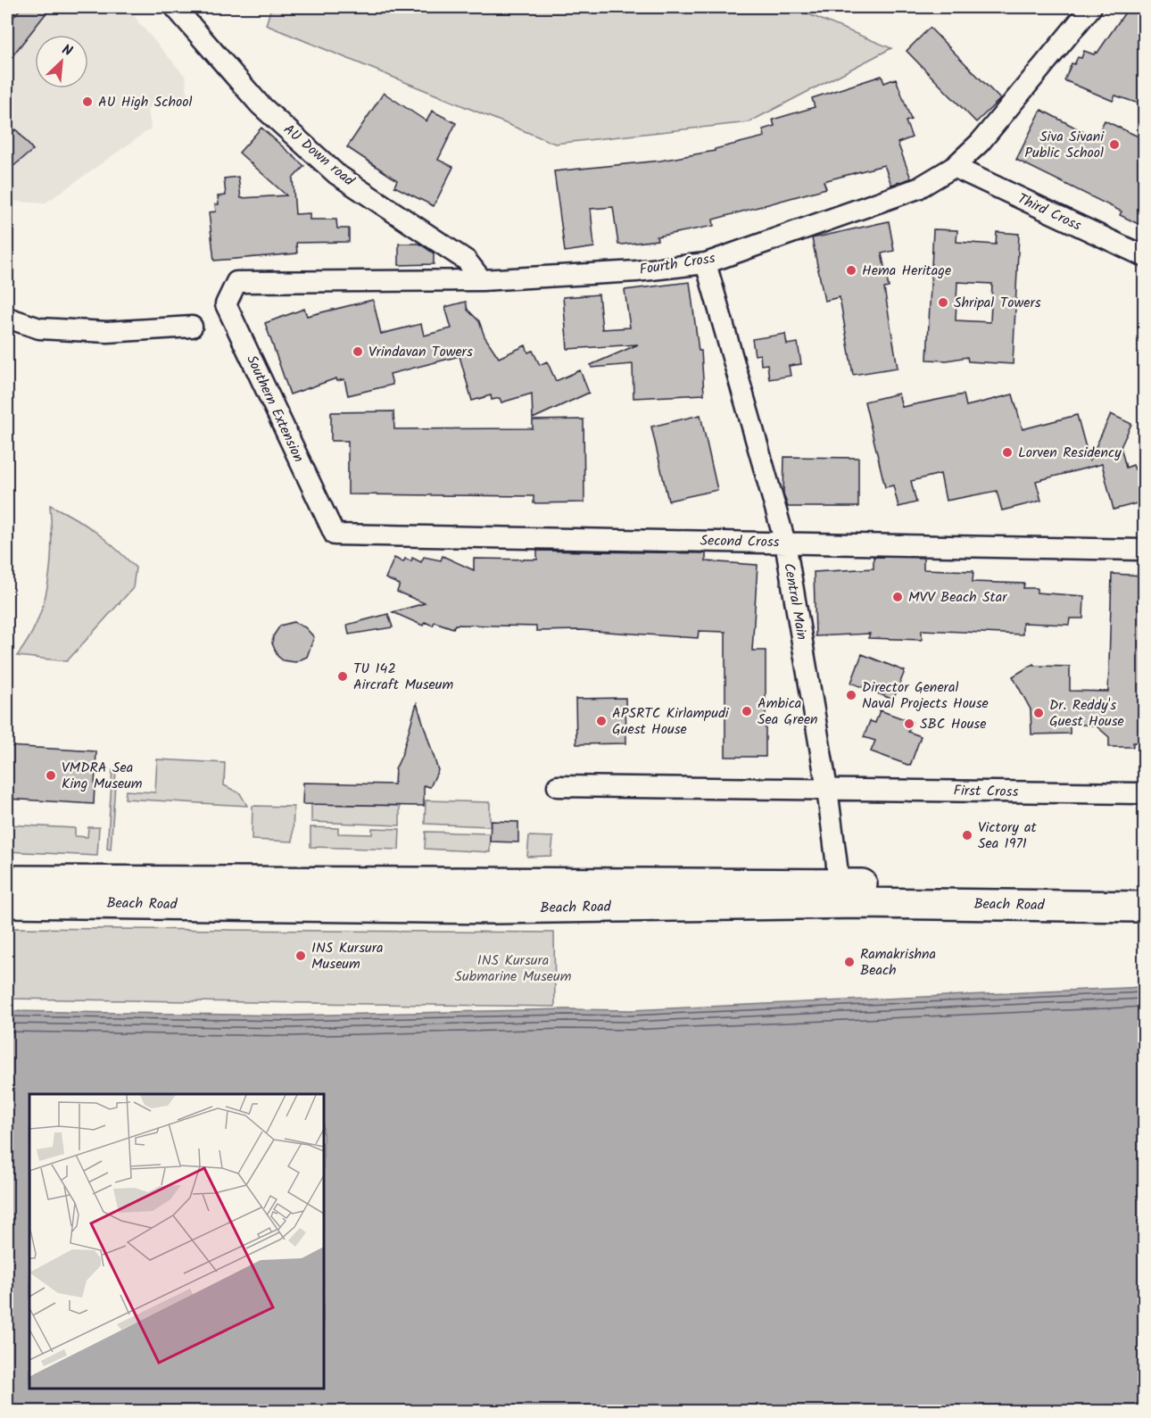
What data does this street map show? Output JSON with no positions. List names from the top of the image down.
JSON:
{
  "streets": {
    "main road": ["Beach Road"],
    "street": [
      "AU Down road",
      "Third Cross",
      "Fourth Cross",
      "Southern Extension",
      "Second Cross",
      "Central Main",
      "First Cross"
    ]
  },
  "crossings": [
    ["AU Down road", "Fourth Cross"],
    ["Third Cross", "Fourth Cross"],
    ["Fourth Cross", "Southern Extension"],
    ["Fourth Cross", "Central Main"],
    ["Southern Extension", "Second Cross"],
    ["Second Cross", "Central Main"],
    ["Central Main", "First Cross"],
    ["Central Main", "Beach Road"]
  ],
  "parks": ["INS Kursura Submarine Museum"],
  "places": [
    "AU High School",
    "Siva Sivani Public School",
    "Hema Heritage",
    "Shripal Towers",
    "Vrindavan Towers",
    "Lorven Residency",
    "MVV Beach Star",
    "TU 142 Aircraft Museum",
    "Director General Naval Projects House",
    "Ambica Sea Green",
    "Dr. Reddy's Guest House",
    "APSRTC Kirlampudi Guest House",
    "SBC House",
    "VMDRA Sea King Museum",
    "Victory at Sea 1971",
    "INS Kursura Museum",
    "Ramakrishna Beach"
  ],
  "north": "top right"
}
